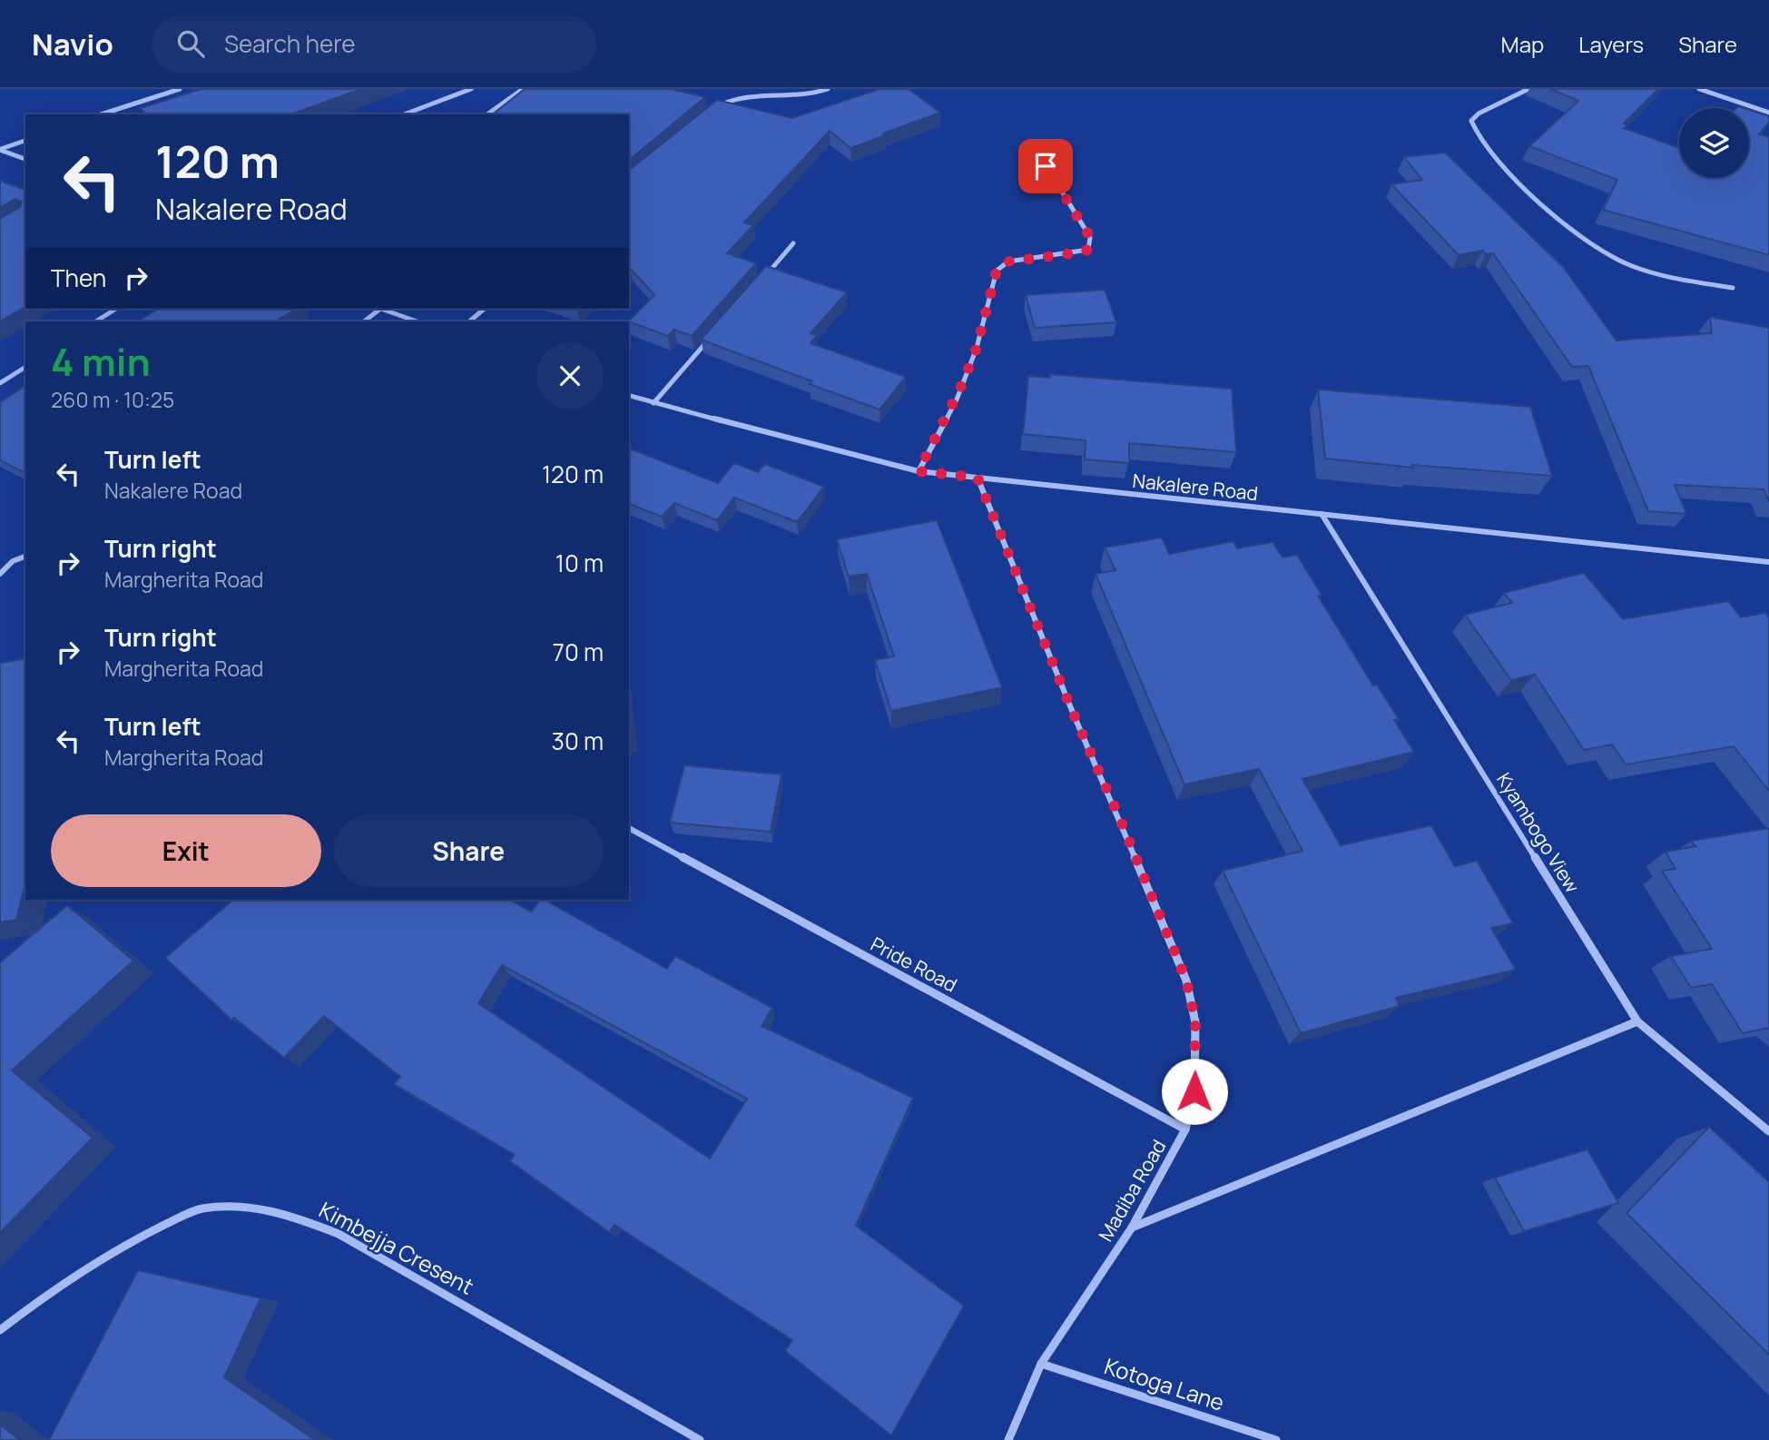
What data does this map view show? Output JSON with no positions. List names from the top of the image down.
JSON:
{
  "streets": {
    "street": [
      "Nakalere Road",
      "Kyambogo View",
      "Pride Road",
      "Madiba Road",
      "Kimbejja Cresent",
      "Kotoga Lane"
    ]
  },
  "crossings": [
    ["Nakalere Road", "Kyambogo View"],
    ["Nakalere Road", "Madiba Road"],
    ["Pride Road", "Madiba Road"],
    ["Madiba Road", "Kotoga Lane"]
  ],
  "page": {
    "header": "Navio",
    "search": "Search here",
    "nav": ["Map", "Layers", "Share"],
    "turn": ["120 m", "Nakalere Road"],
    "then": "Then",
    "heading": ["4 min", "260 m · 10:25"],
    "list": [
      {
        "name": "Turn left",
        "note": "Nakalere Road",
        "value": "120 m"
      },
      {
        "name": "Turn right",
        "note": "Margherita Road",
        "value": "10 m"
      },
      {
        "name": "Turn right",
        "note": "Margherita Road",
        "value": "70 m"
      },
      {
        "name": "Turn left",
        "note": "Margherita Road",
        "value": "30 m"
      }
    ],
    "buttons": ["Exit", "Share"]
  }
}
